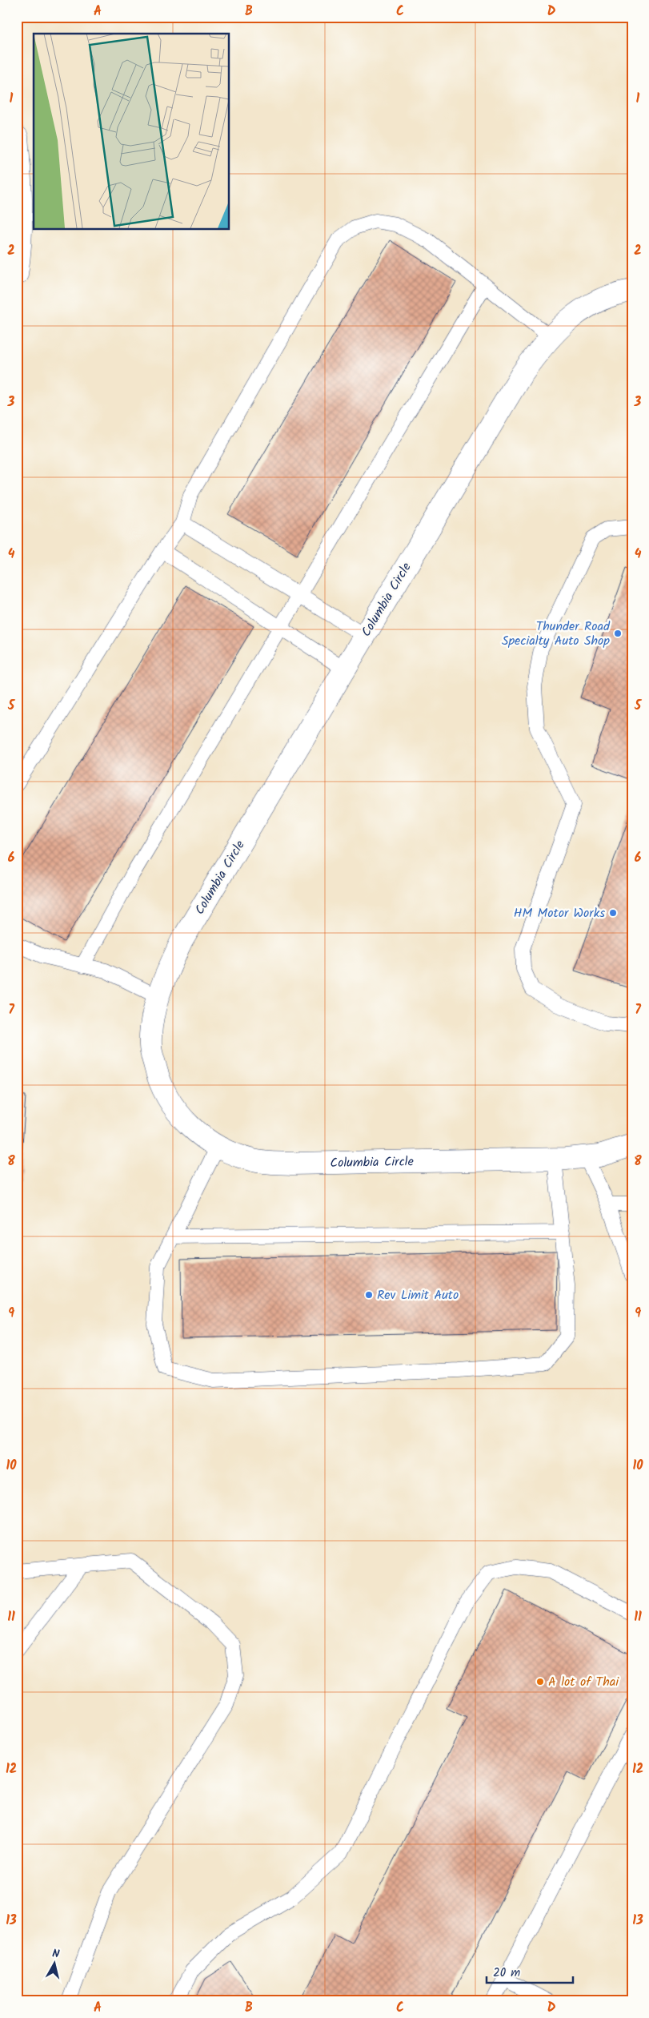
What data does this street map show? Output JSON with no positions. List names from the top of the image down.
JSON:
{
  "streets": {
    "street": ["Columbia Circle"]
  },
  "places": [
    "Thunder Road Specialty Auto Shop",
    "HM Motor Works",
    "Rev Limit Auto",
    "A lot of Thai"
  ],
  "scale_bar": "20 m",
  "north": "top",
  "grid": {
    "columns": [
      "A",
      "B",
      "C",
      "D"
    ],
    "rows": [
      "1",
      "2",
      "3",
      "4",
      "5",
      "6",
      "7",
      "8",
      "9",
      "10",
      "11",
      "12",
      "13"
    ]
  }
}
